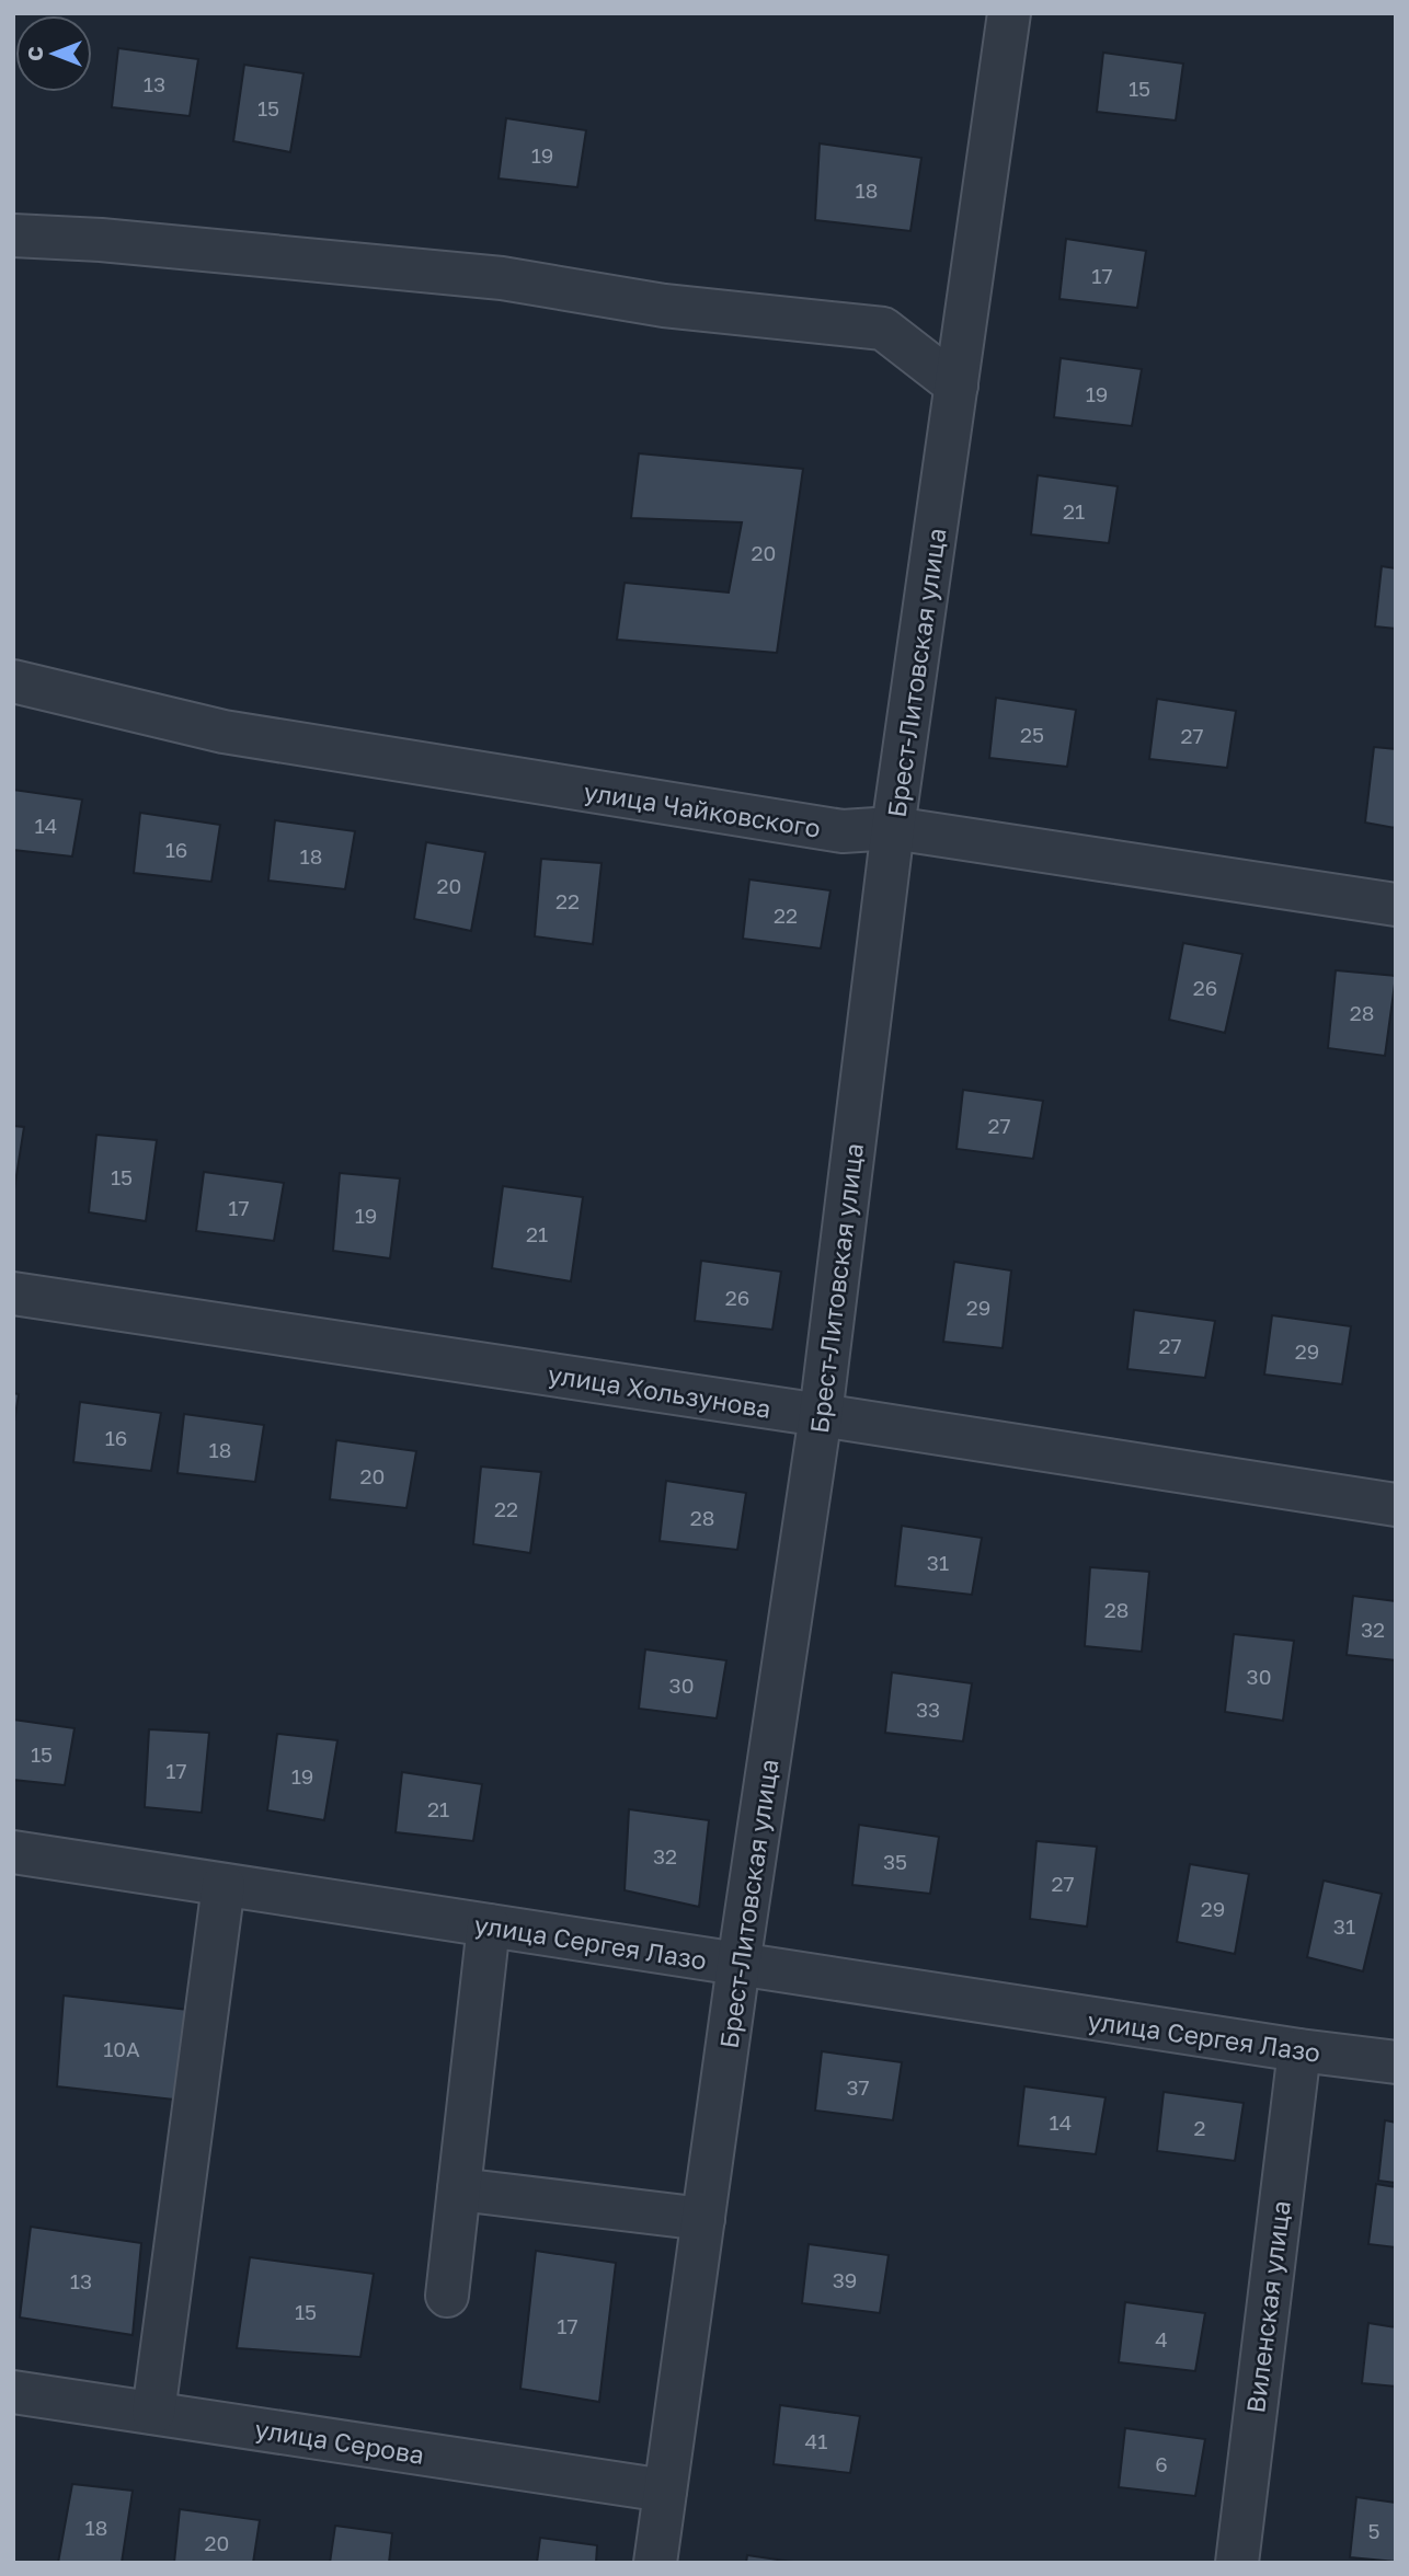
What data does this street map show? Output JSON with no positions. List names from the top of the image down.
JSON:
{
  "streets": {
    "street": [
      "Брест-Литовская улица",
      "улица Чайковского",
      "улица Хользунова",
      "улица Сергея Лазо",
      "Виленская улица",
      "улица Серова"
    ]
  },
  "crossings": [
    ["Брест-Литовская улица", "улица Чайковского"],
    ["Брест-Литовская улица", "улица Хользунова"],
    ["Брест-Литовская улица", "улица Сергея Лазо"],
    ["Брест-Литовская улица", "улица Серова"],
    ["улица Сергея Лазо", "Виленская улица"]
  ],
  "house_numbers": [
    "13",
    "15",
    "15",
    "19",
    "18",
    "17",
    "19",
    "21",
    "20",
    "25",
    "27",
    "14",
    "16",
    "18",
    "20",
    "22",
    "22",
    "26",
    "28",
    "27",
    "15",
    "17",
    "19",
    "21",
    "26",
    "29",
    "27",
    "29",
    "16",
    "18",
    "20",
    "22",
    "28",
    "31",
    "28",
    "32",
    "30",
    "30",
    "33",
    "15",
    "17",
    "19",
    "21",
    "32",
    "35",
    "27",
    "29",
    "31",
    "10А",
    "37",
    "14",
    "2",
    "39",
    "13",
    "15",
    "17",
    "4",
    "41",
    "6",
    "18",
    "5",
    "20"
  ],
  "north": "left"
}
